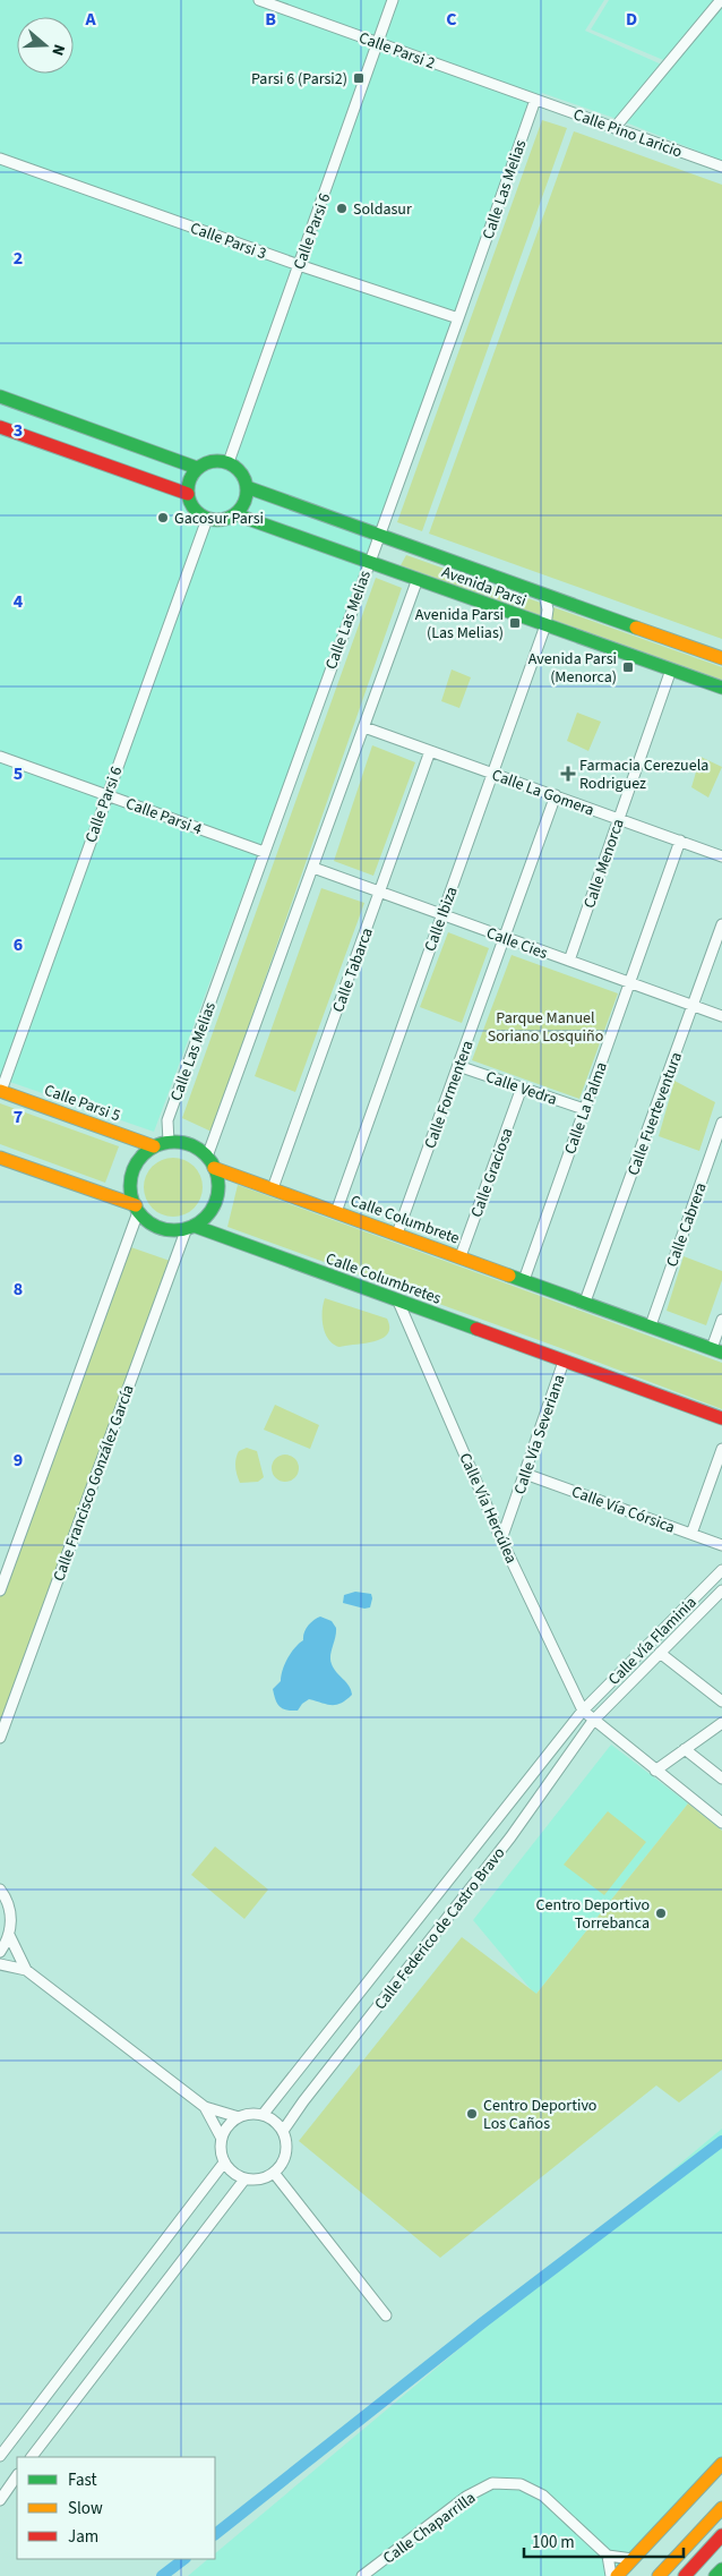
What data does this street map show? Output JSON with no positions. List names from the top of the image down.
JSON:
{
  "streets": {
    "main road": [
      "Avenida Parsi",
      "Calle Parsi 5",
      "Calle Columbrete",
      "Calle Columbretes"
    ],
    "street": [
      "Calle Parsi 2",
      "Calle Pino Laricio",
      "Calle Las Melias",
      "Calle Parsi 6",
      "Calle Parsi 3",
      "Calle La Gomera",
      "Calle Parsi 4",
      "Calle Menorca",
      "Calle Ibiza",
      "Calle Cies",
      "Calle Tabarca",
      "Calle Vedra",
      "Calle Formentera",
      "Calle La Palma",
      "Calle Fuerteventura",
      "Calle Graciosa",
      "Calle Cabrera",
      "Calle Vía Severiana",
      "Calle Francisco González García",
      "Calle Vía Hercúlea",
      "Calle Vía Córsica",
      "Calle Vía Flaminia",
      "Calle Federico de Castro Bravo",
      "Calle Chaparrilla"
    ]
  },
  "crossings": [
    ["Calle Parsi 2", "Calle Pino Laricio"],
    ["Calle Parsi 2", "Calle Las Melias"],
    ["Calle Parsi 2", "Calle Parsi 6"],
    ["Calle Pino Laricio", "Calle Las Melias"],
    ["Calle Las Melias", "Calle Parsi 3"],
    ["Calle Las Melias", "Avenida Parsi"],
    ["Calle Las Melias", "Calle Parsi 4"],
    ["Calle Las Melias", "Calle Parsi 5"],
    ["Calle Las Melias", "Calle Columbrete"],
    ["Calle Las Melias", "Calle Columbretes"],
    ["Calle Las Melias", "Calle Francisco González García"],
    ["Calle Parsi 6", "Calle Parsi 3"],
    ["Calle Parsi 6", "Avenida Parsi"],
    ["Calle Parsi 6", "Calle Parsi 4"],
    ["Calle Parsi 6", "Calle Parsi 5"],
    ["Avenida Parsi", "Calle Menorca"],
    ["Avenida Parsi", "Calle Ibiza"],
    ["Calle La Gomera", "Calle Menorca"],
    ["Calle La Gomera", "Calle Ibiza"],
    ["Calle La Gomera", "Calle Tabarca"],
    ["Calle La Gomera", "Calle Formentera"],
    ["Calle La Gomera", "Calle La Palma"],
    ["Calle Menorca", "Calle Cies"],
    ["Calle Ibiza", "Calle Cies"],
    ["Calle Ibiza", "Calle Columbrete"],
    ["Calle Cies", "Calle Tabarca"],
    ["Calle Cies", "Calle Formentera"],
    ["Calle Cies", "Calle La Palma"],
    ["Calle Cies", "Calle Fuerteventura"],
    ["Calle Tabarca", "Calle Columbrete"],
    ["Calle Vedra", "Calle Formentera"],
    ["Calle Vedra", "Calle La Palma"],
    ["Calle Vedra", "Calle Graciosa"],
    ["Calle Formentera", "Calle Columbrete"],
    ["Calle Parsi 5", "Calle Columbrete"],
    ["Calle Parsi 5", "Calle Columbretes"],
    ["Calle Parsi 5", "Calle Francisco González García"],
    ["Calle La Palma", "Calle Columbrete"],
    ["Calle Fuerteventura", "Calle Columbrete"],
    ["Calle Graciosa", "Calle Columbrete"],
    ["Calle Columbrete", "Calle Cabrera"],
    ["Calle Columbrete", "Calle Columbretes"],
    ["Calle Columbrete", "Calle Francisco González García"],
    ["Calle Columbretes", "Calle Vía Severiana"],
    ["Calle Columbretes", "Calle Francisco González García"],
    ["Calle Columbretes", "Calle Vía Hercúlea"],
    ["Calle Vía Severiana", "Calle Vía Hercúlea"],
    ["Calle Vía Severiana", "Calle Vía Córsica"],
    ["Calle Vía Hercúlea", "Calle Vía Flaminia"],
    ["Calle Vía Hercúlea", "Calle Federico de Castro Bravo"],
    ["Calle Vía Flaminia", "Calle Federico de Castro Bravo"]
  ],
  "parks": ["Parque Manuel Soriano Losquiño"],
  "places": {
    "transit": ["Parsi 6 (Parsi2)", "Avenida Parsi (Las Melias)", "Avenida Parsi (Menorca)"],
    "other": [
      "Soldasur",
      "Gacosur Parsi",
      "Centro Deportivo Torrebanca",
      "Centro Deportivo Los Caños"
    ],
    "health": ["Farmacia Cerezuela Rodriguez"]
  },
  "legend": ["Fast", "Slow", "Jam"],
  "scale_bar": "100 m",
  "north": "right",
  "grid": {
    "columns": [
      "A",
      "B",
      "C",
      "D"
    ],
    "rows": [
      "2",
      "3",
      "4",
      "5",
      "6",
      "7",
      "8",
      "9"
    ]
  }
}
